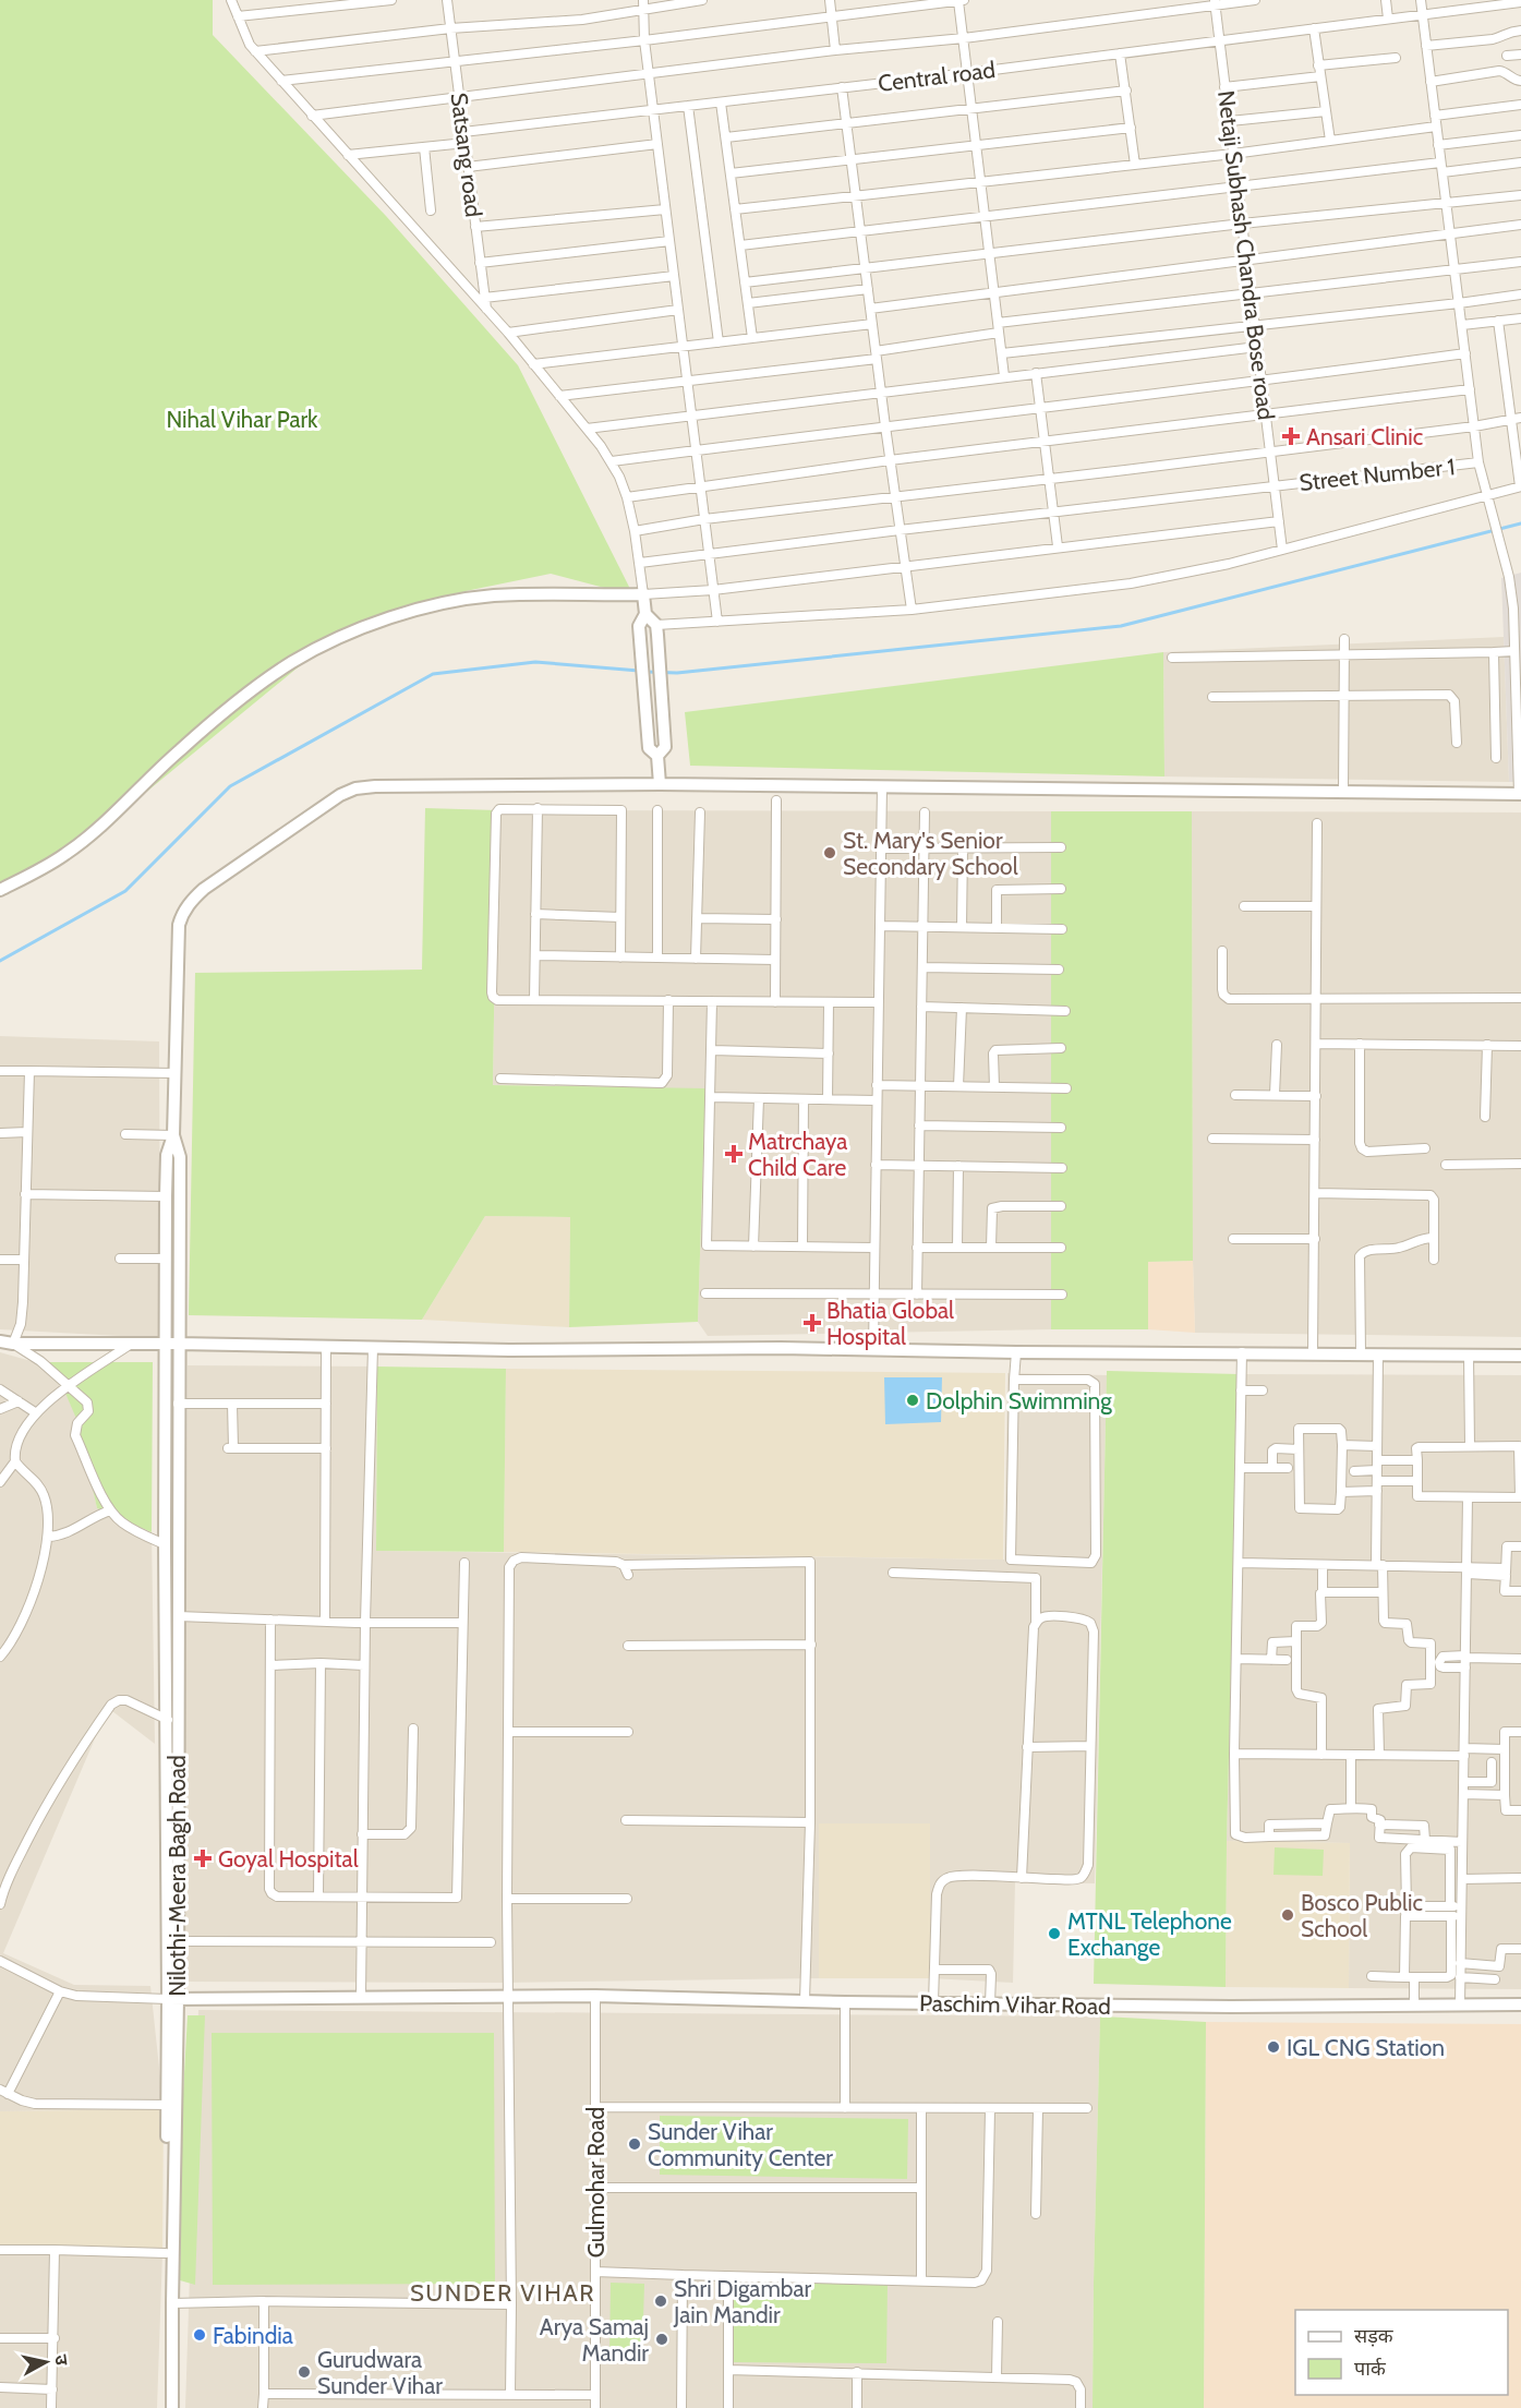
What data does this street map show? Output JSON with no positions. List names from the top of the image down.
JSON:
{
  "streets": {
    "street": [
      "Central road",
      "Satsang road",
      "Netaji Subhash Chandra Bose road",
      "Street Number 1",
      "Nilothi-Meera Bagh Road",
      "Paschim Vihar Road",
      "Gulmohar Road"
    ]
  },
  "crossings": [
    ["Central road", "Satsang road"],
    ["Central road", "Netaji Subhash Chandra Bose road"],
    ["Netaji Subhash Chandra Bose road", "Street Number 1"],
    ["Nilothi-Meera Bagh Road", "Paschim Vihar Road"],
    ["Paschim Vihar Road", "Gulmohar Road"]
  ],
  "districts": ["SUNDER VIHAR"],
  "parks": ["Nihal Vihar Park"],
  "places": {
    "health": [
      "Ansari Clinic",
      "Matrchaya Child Care",
      "Bhatia Global Hospital",
      "Goyal Hospital"
    ],
    "other": [
      "St. Mary's Senior Secondary School",
      "Dolphin Swimming",
      "Bosco Public School",
      "MTNL Telephone Exchange",
      "IGL CNG Station",
      "Sunder Vihar Community Center",
      "Shri Digambar Jain Mandir",
      "Fabindia",
      "Arya Samaj Mandir",
      "Gurudwara Sunder Vihar"
    ]
  },
  "legend": ["सड़क", "पार्क"],
  "north": "right"
}
